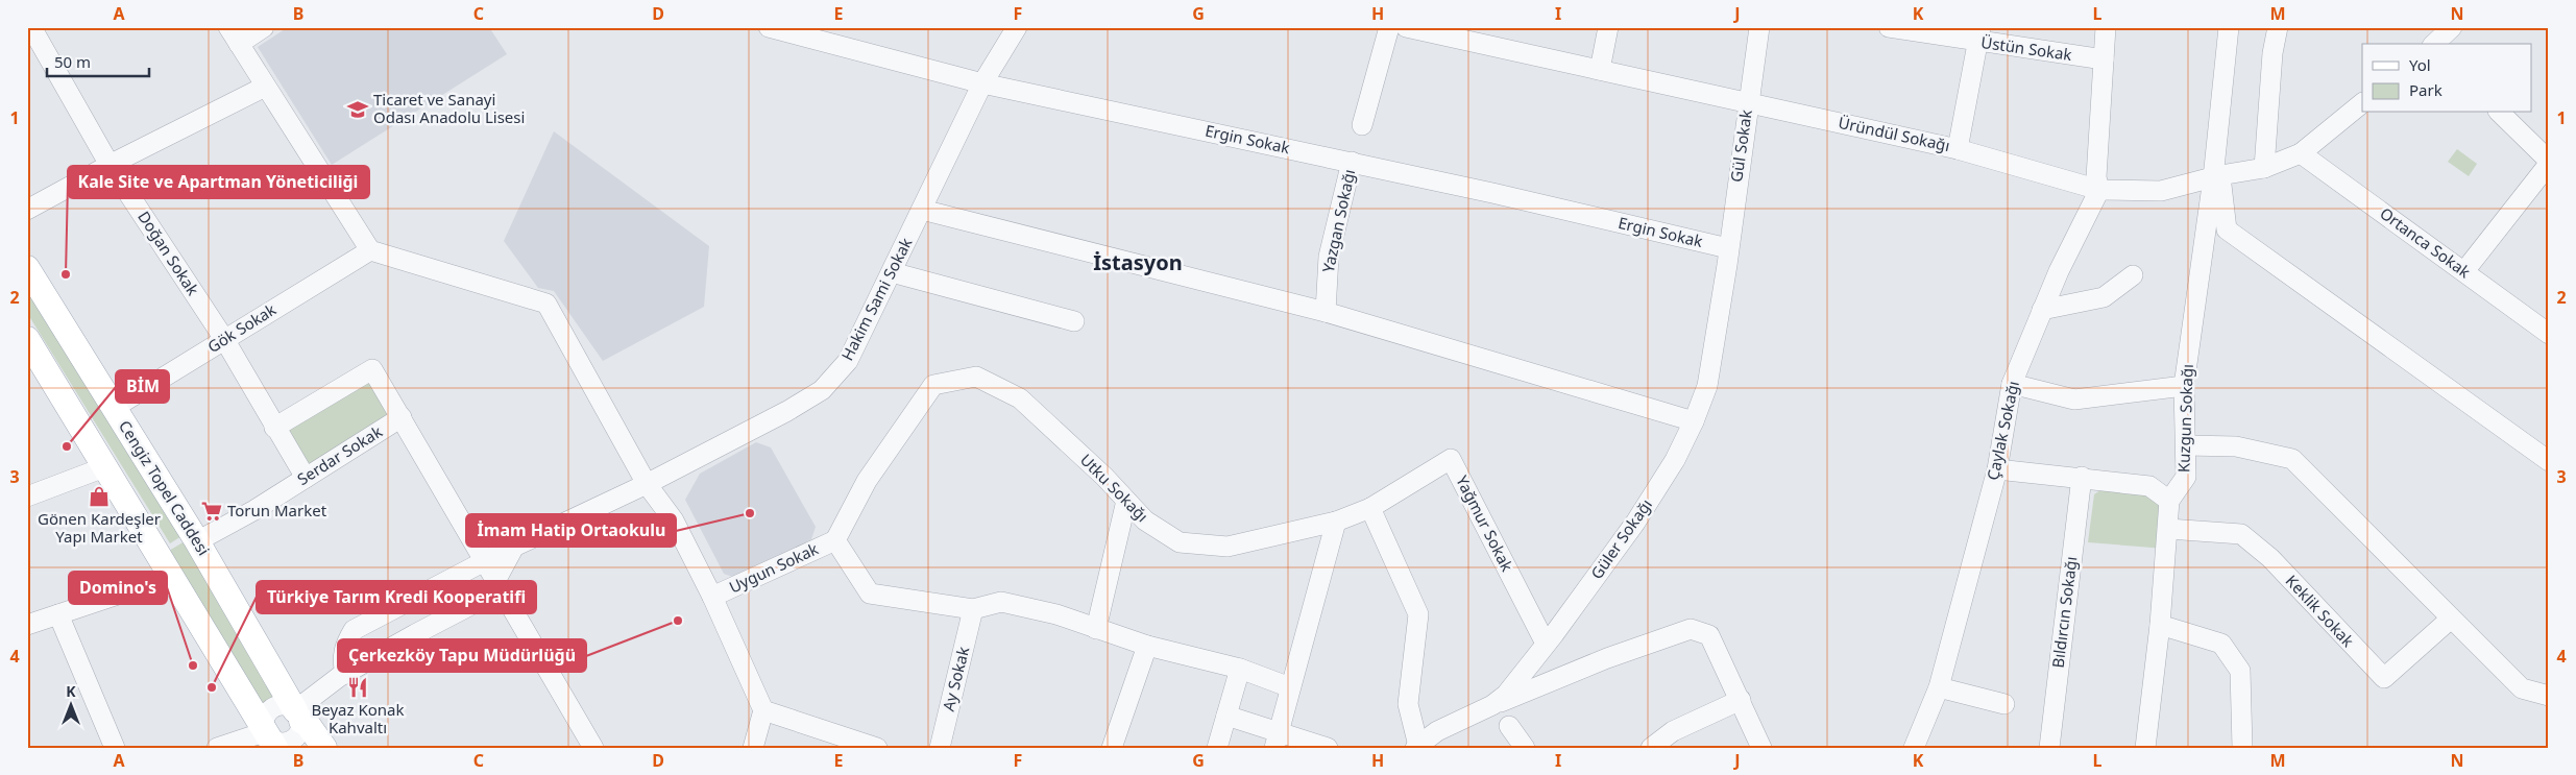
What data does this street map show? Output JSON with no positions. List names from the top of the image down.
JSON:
{
  "streets": {
    "main road": ["Cengiz Topel Caddesi"],
    "street": [
      "Üstün Sokak",
      "Üründül Sokağı",
      "Ergin Sokak",
      "Gül Sokak",
      "Yazgan Sokağı",
      "Ortanca Sokak",
      "Doğan Sokak",
      "Hakim Sami Sokak",
      "Gök Sokak",
      "Kuzgun Sokağı",
      "Çaylak Sokağı",
      "Serdar Sokak",
      "Utku Sokağı",
      "Yağmur Sokak",
      "Güler Sokağı",
      "Uygun Sokak",
      "Keklik Sokak",
      "Bıldırcın Sokağı",
      "Ay Sokak"
    ]
  },
  "crossings": [
    ["Üründül Sokağı", "Gül Sokak"],
    ["Üründül Sokağı", "Ortanca Sokak"],
    ["Üründül Sokağı", "Kuzgun Sokağı"],
    ["Üründül Sokağı", "Çaylak Sokağı"],
    ["Ergin Sokak", "Gül Sokak"],
    ["Ergin Sokak", "Yazgan Sokağı"],
    ["Ergin Sokak", "Hakim Sami Sokak"],
    ["Ergin Sokak", "Güler Sokağı"],
    ["Gül Sokak", "Güler Sokağı"],
    ["Doğan Sokak", "Gök Sokak"],
    ["Doğan Sokak", "Serdar Sokak"],
    ["Gök Sokak", "Cengiz Topel Caddesi"],
    ["Serdar Sokak", "Cengiz Topel Caddesi"],
    ["Utku Sokağı", "Yağmur Sokak"],
    ["Utku Sokağı", "Uygun Sokak"],
    ["Yağmur Sokak", "Güler Sokağı"]
  ],
  "districts": ["İstasyon"],
  "places": {
    "school or university": ["Ticaret ve Sanayi Odası Anadolu Lisesi"],
    "other": [
      "Kale Site ve Apartman Yöneticiliği",
      "BİM",
      "İmam Hatip Ortaokulu",
      "Çerkezköy Tapu Müdürlüğü",
      "Domino's",
      "Türkiye Tarım Kredi Kooperatifi"
    ],
    "shop": ["Gönen Kardeşler Yapı Market"],
    "supermarket": ["Torun Market"],
    "restaurant": ["Beyaz Konak Kahvaltı"]
  },
  "legend": ["Yol", "Park"],
  "scale_bar": "50 m",
  "north": "top",
  "grid": {
    "columns": [
      "A",
      "B",
      "C",
      "D",
      "E",
      "F",
      "G",
      "H",
      "I",
      "J",
      "K",
      "L",
      "M",
      "N"
    ],
    "rows": [
      "1",
      "2",
      "3",
      "4"
    ]
  }
}
